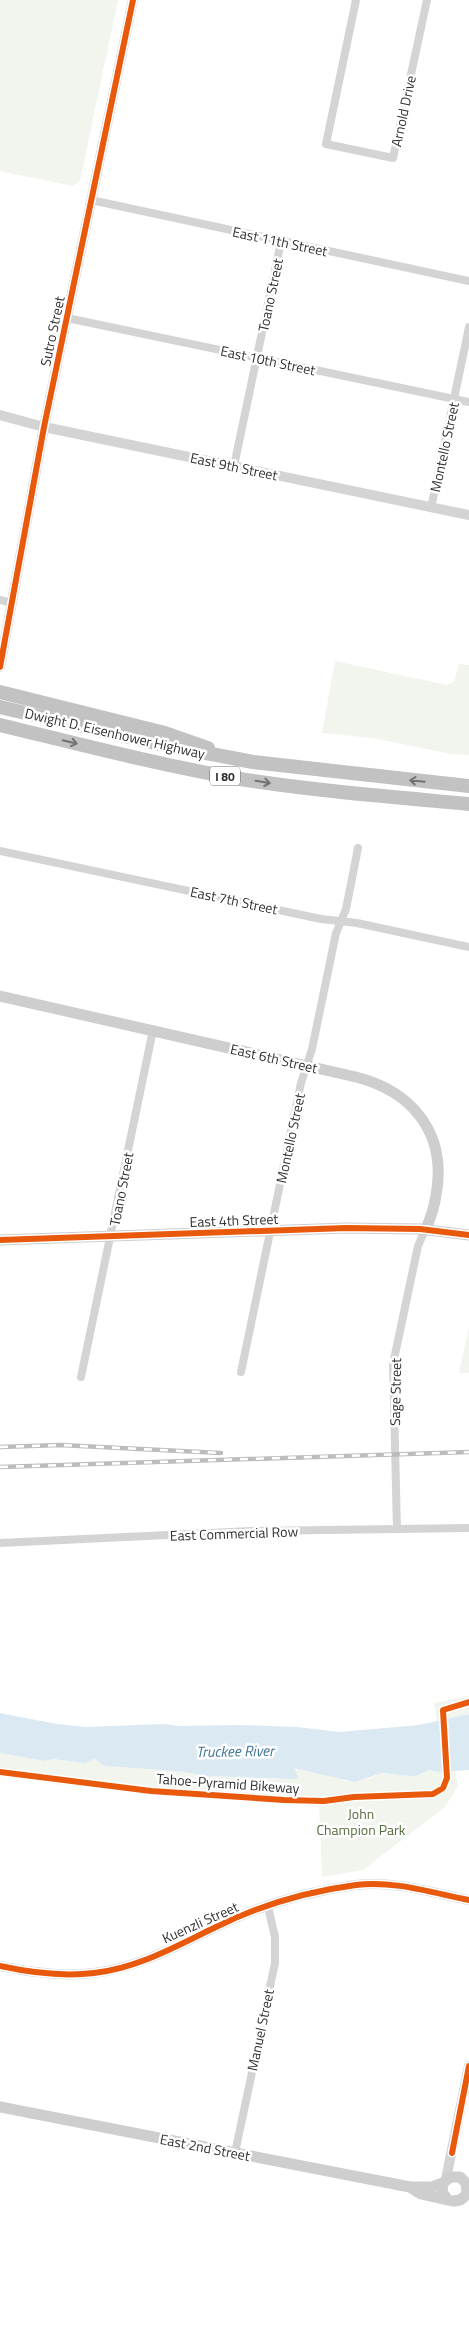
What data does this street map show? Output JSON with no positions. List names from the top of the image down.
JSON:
{
  "streets": {
    "highway": ["Dwight D. Eisenhower Highway", "I 80"],
    "main road": ["East 6th Street", "East 4th Street", "East 2nd Street"],
    "street": [
      "Arnold Drive",
      "East 11th Street",
      "Toano Street",
      "Sutro Street",
      "East 10th Street",
      "Montello Street",
      "East 9th Street",
      "East 7th Street",
      "Sage Street",
      "East Commercial Row",
      "Kuenzli Street",
      "Manuel Street"
    ],
    "cycle path": ["Tahoe-Pyramid Bikeway"]
  },
  "crossings": [
    ["East 11th Street", "Toano Street"],
    ["East 11th Street", "Sutro Street"],
    ["Toano Street", "East 10th Street"],
    ["Toano Street", "East 9th Street"],
    ["Toano Street", "East 6th Street"],
    ["Toano Street", "East 4th Street"],
    ["Sutro Street", "East 10th Street"],
    ["Sutro Street", "East 9th Street"],
    ["East 10th Street", "Montello Street"],
    ["Montello Street", "East 9th Street"],
    ["Montello Street", "East 7th Street"],
    ["Montello Street", "East 6th Street"],
    ["Montello Street", "East 4th Street"],
    ["East 6th Street", "East 4th Street"],
    ["East 6th Street", "Sage Street"],
    ["East 4th Street", "Sage Street"],
    ["Sage Street", "East Commercial Row"],
    ["Kuenzli Street", "Manuel Street"],
    ["Manuel Street", "East 2nd Street"]
  ],
  "water": ["Truckee River"],
  "parks": ["John Champion Park"]
}
